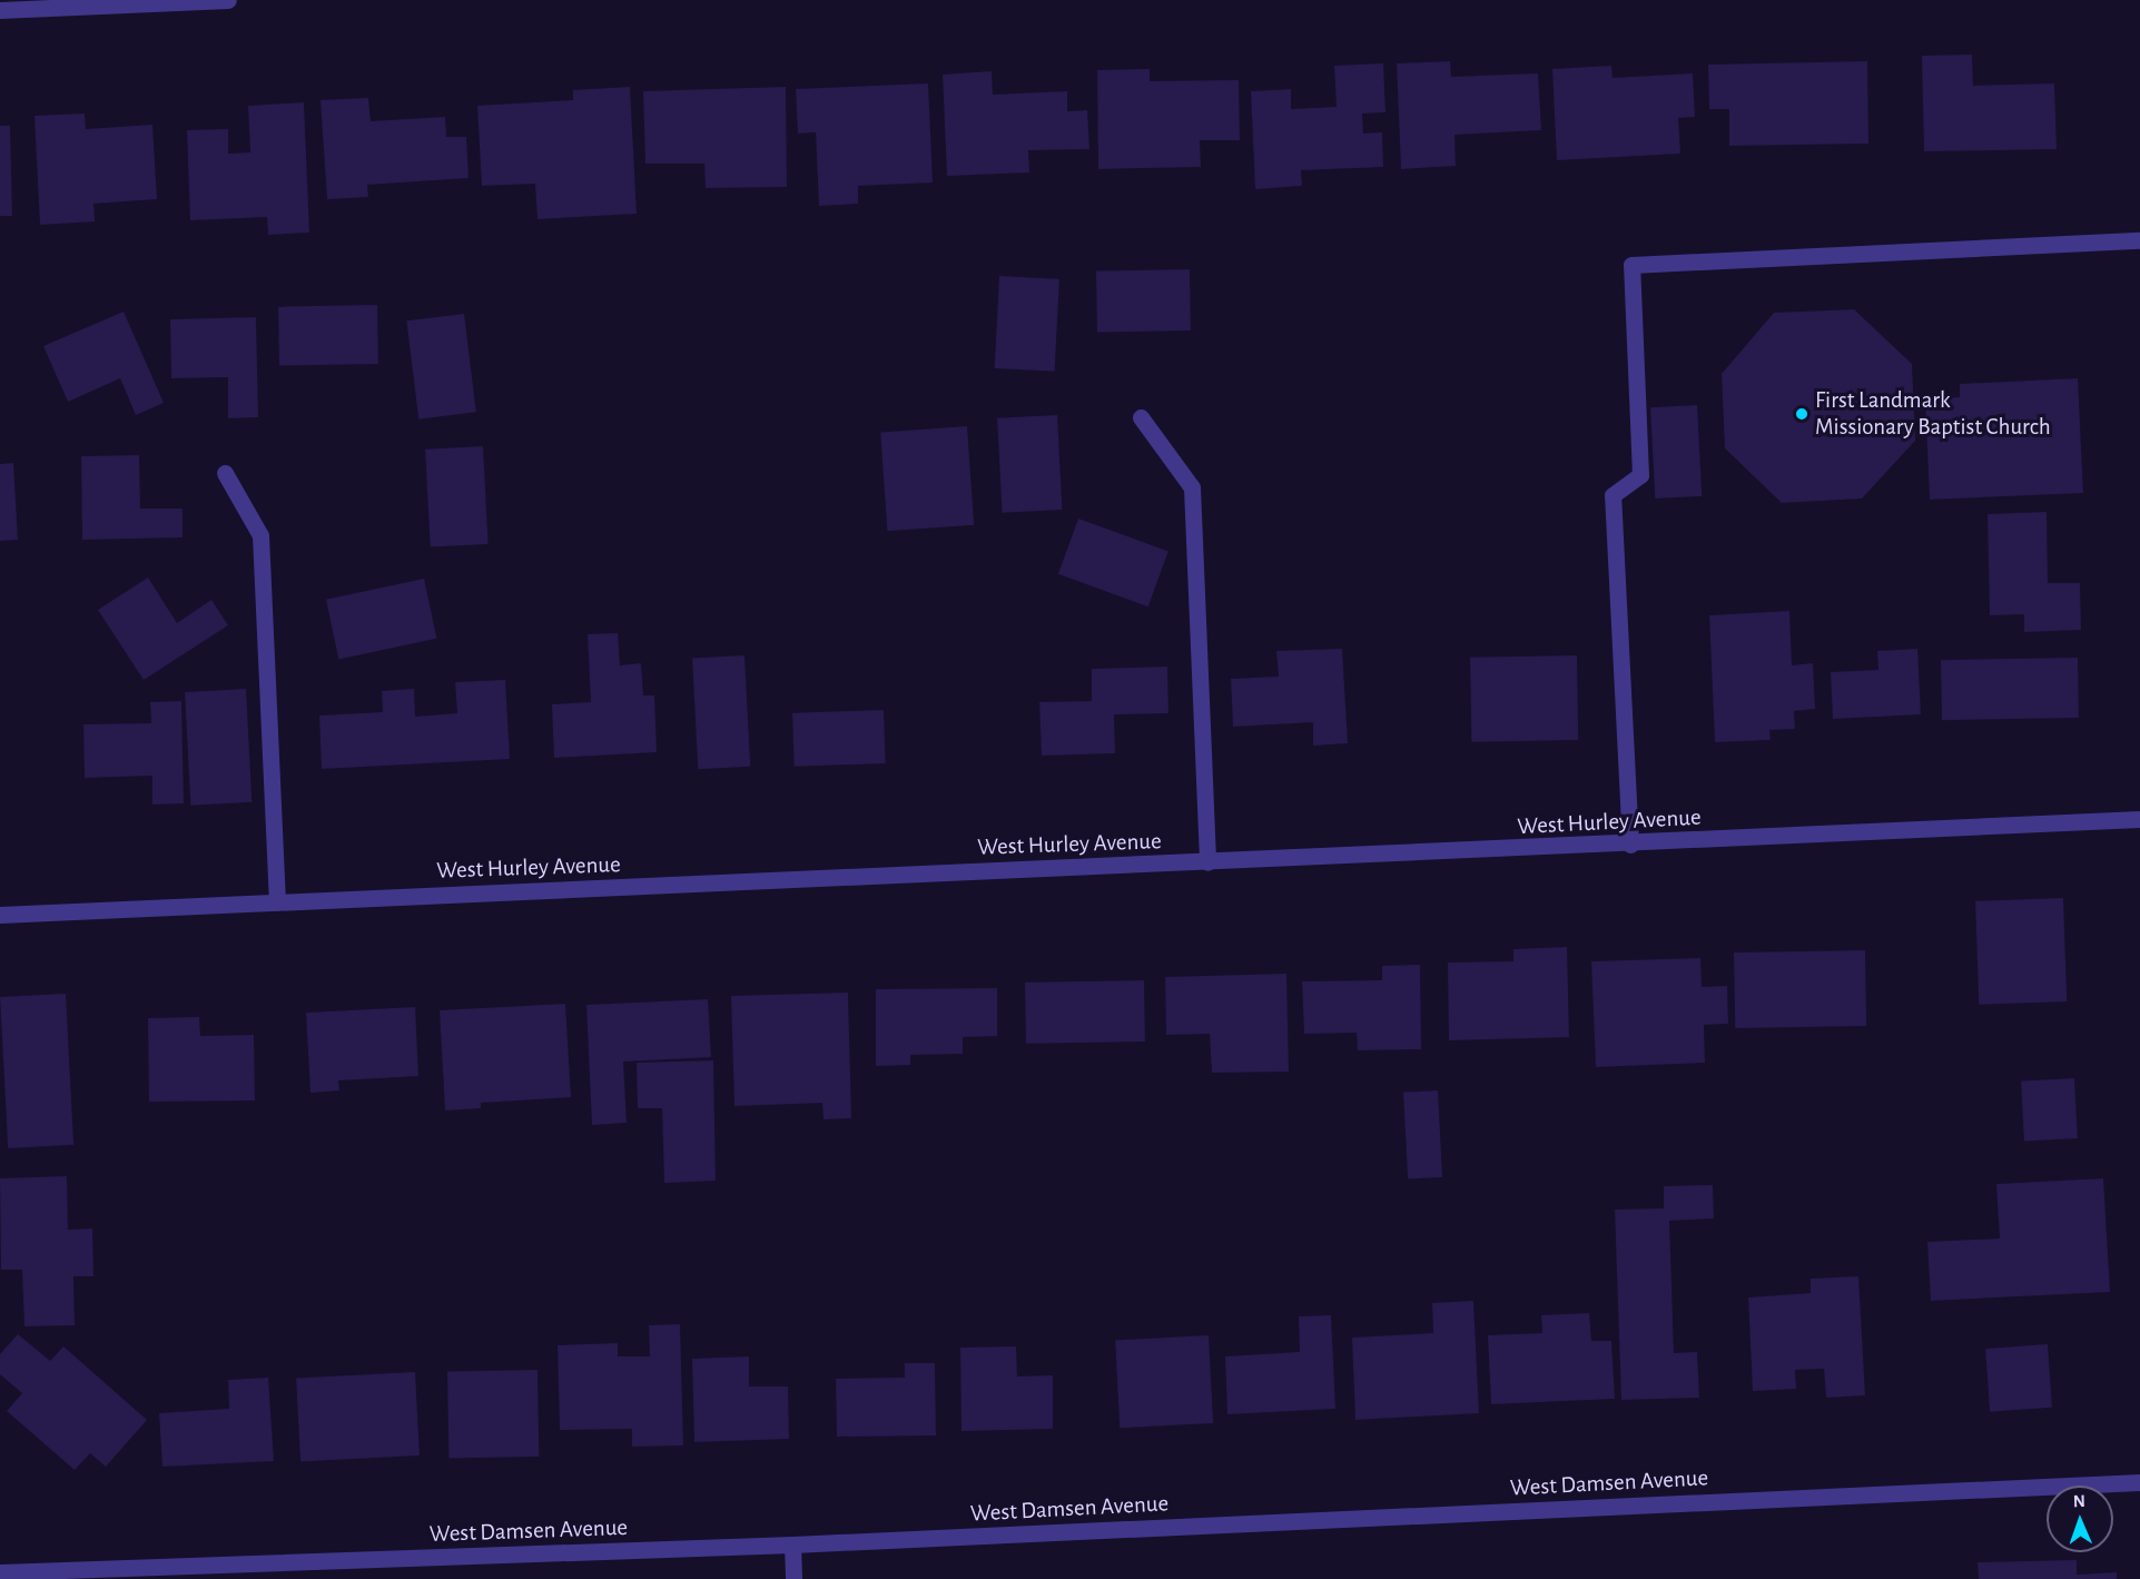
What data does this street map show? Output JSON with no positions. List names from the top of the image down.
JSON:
{
  "streets": {
    "street": ["West Hurley Avenue", "West Damsen Avenue"]
  },
  "places": ["First Landmark Missionary Baptist Church"],
  "north": "top"
}
